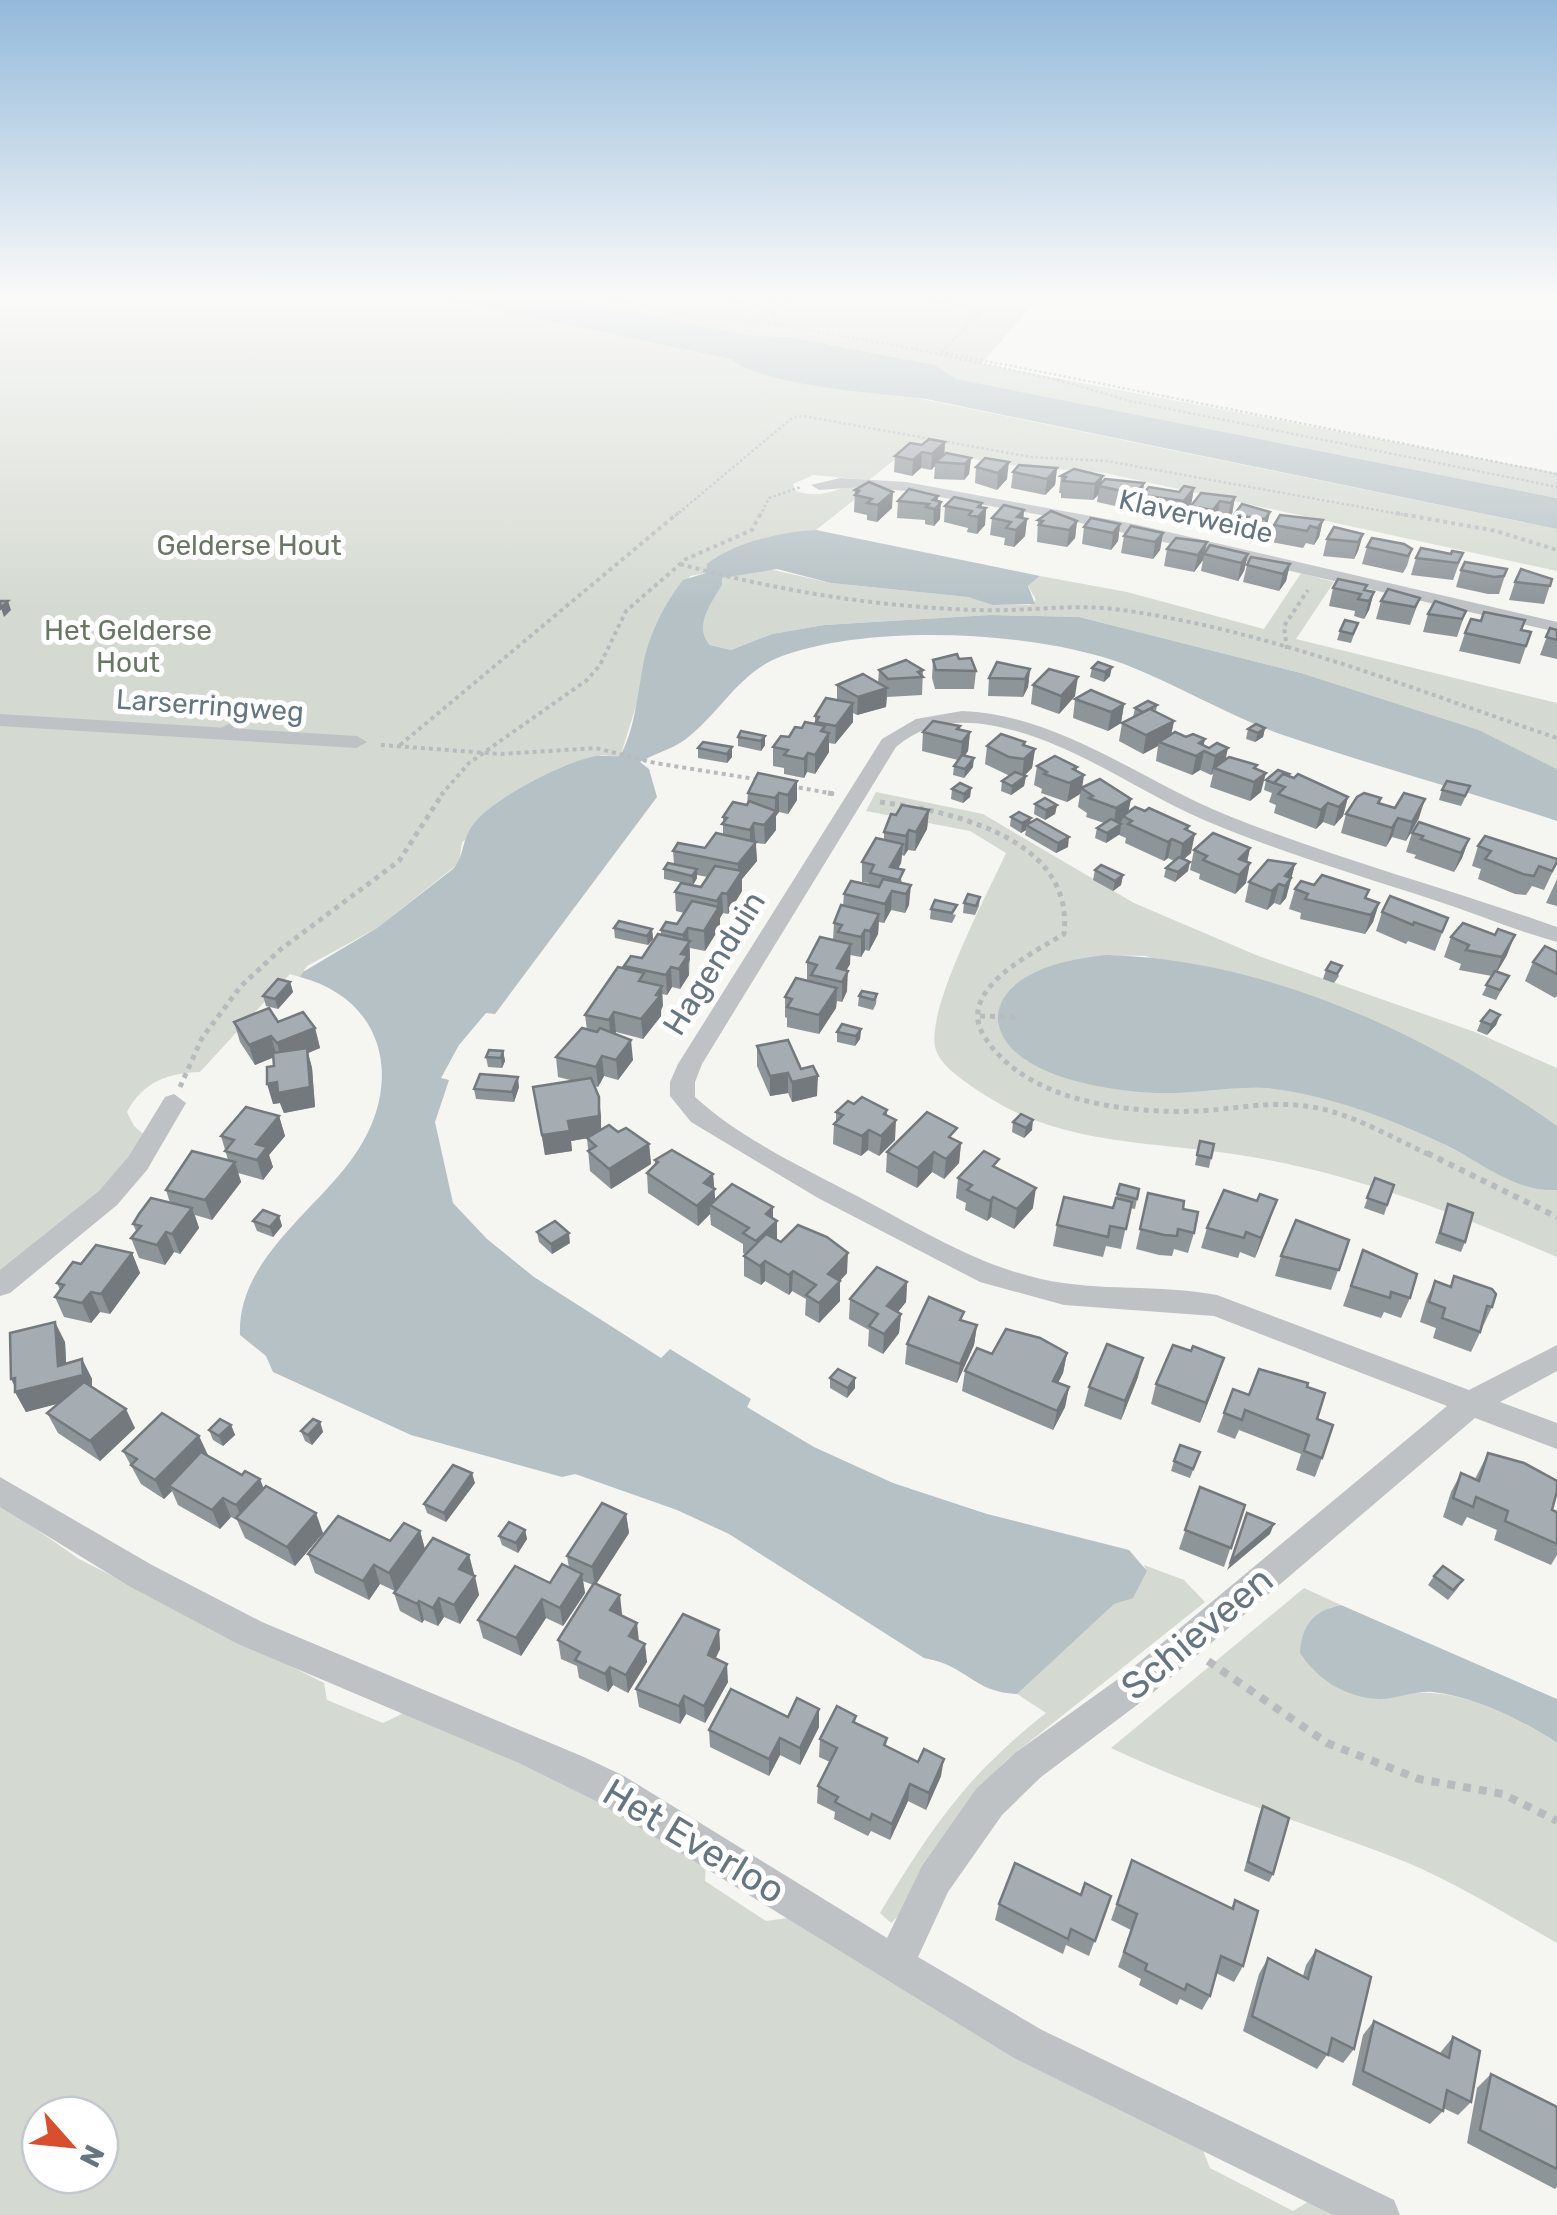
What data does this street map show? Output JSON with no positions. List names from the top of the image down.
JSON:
{
  "streets": {
    "street": [
      "Klaverweide",
      "Larserringweg",
      "Hagenduin",
      "Schieveen",
      "Het Everloo"
    ]
  },
  "crossings": [
    ["Hagenduin", "Schieveen"],
    ["Schieveen", "Het Everloo"]
  ],
  "parks": ["Gelderse Hout", "Het Gelderse Hout"],
  "north": "bottom right"
}
